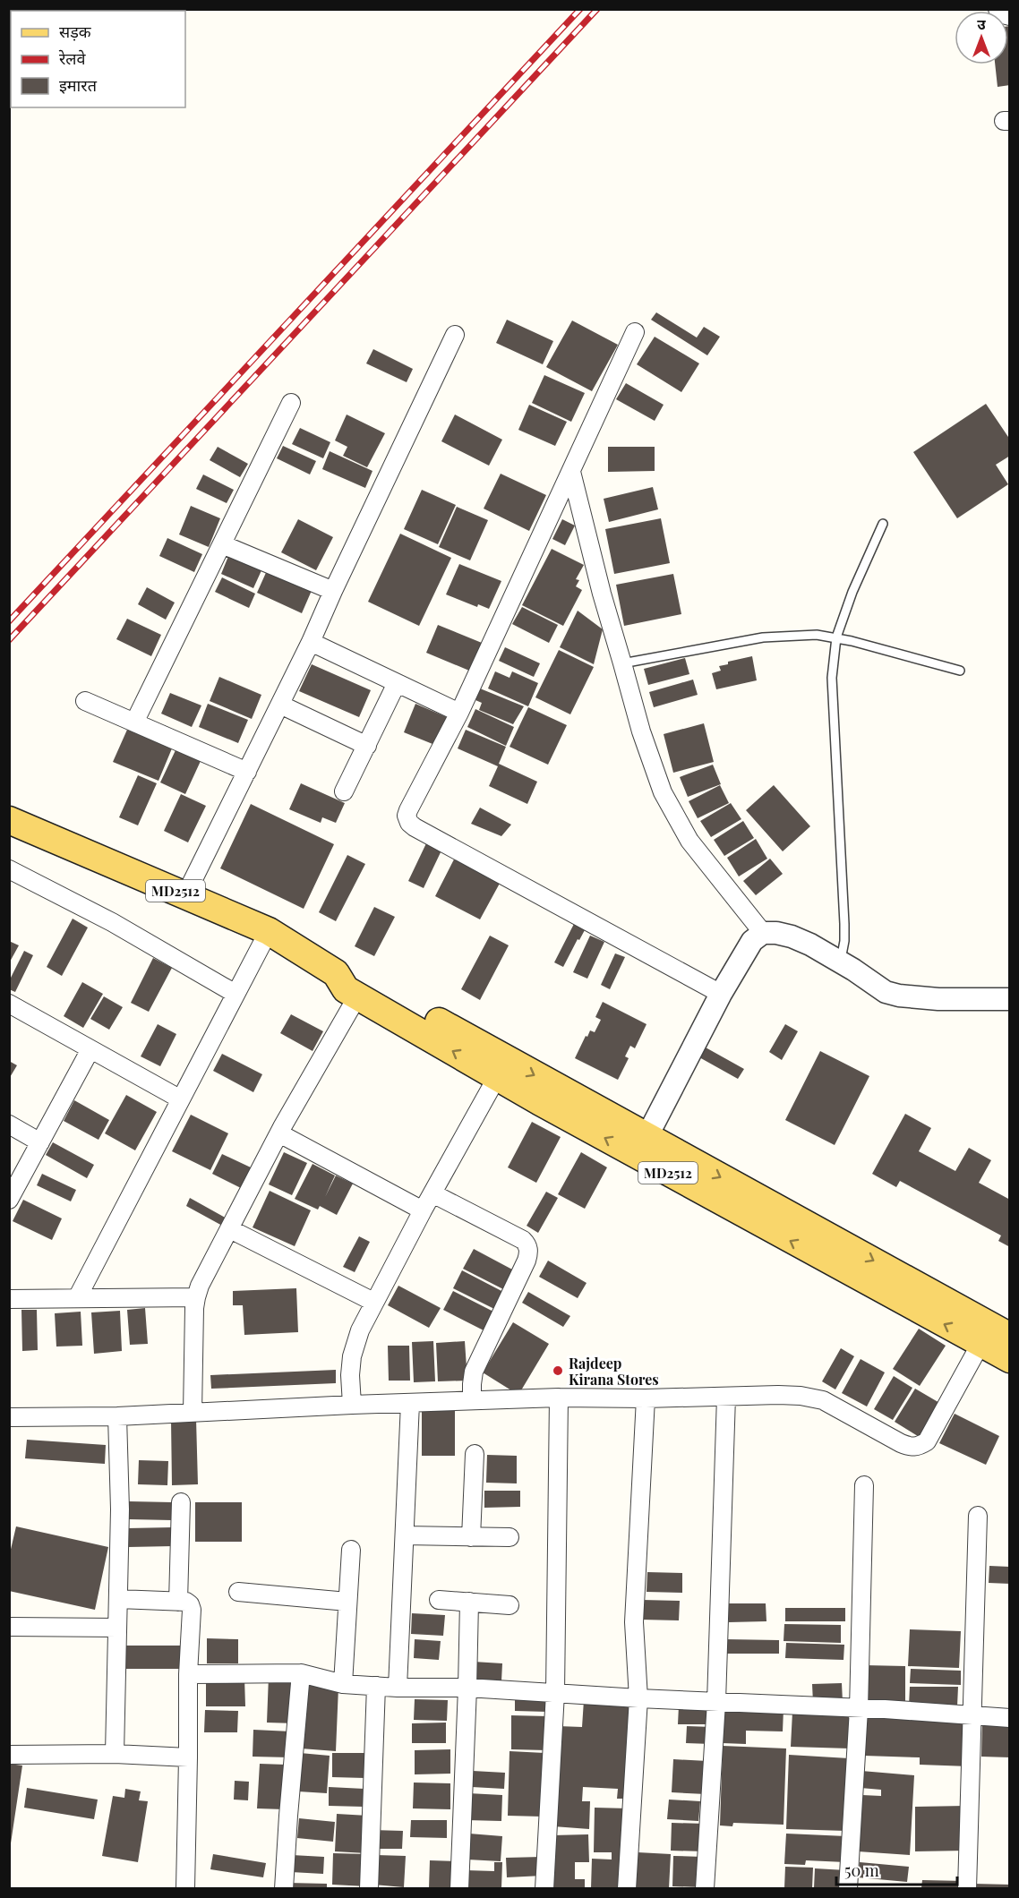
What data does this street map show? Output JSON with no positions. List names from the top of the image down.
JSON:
{
  "streets": {
    "main road": ["MD2512"]
  },
  "places": ["Rajdeep Kirana Stores"],
  "legend": ["सड़क", "रेलवे", "इमारत"],
  "scale_bar": "50 m",
  "north": "top"
}
